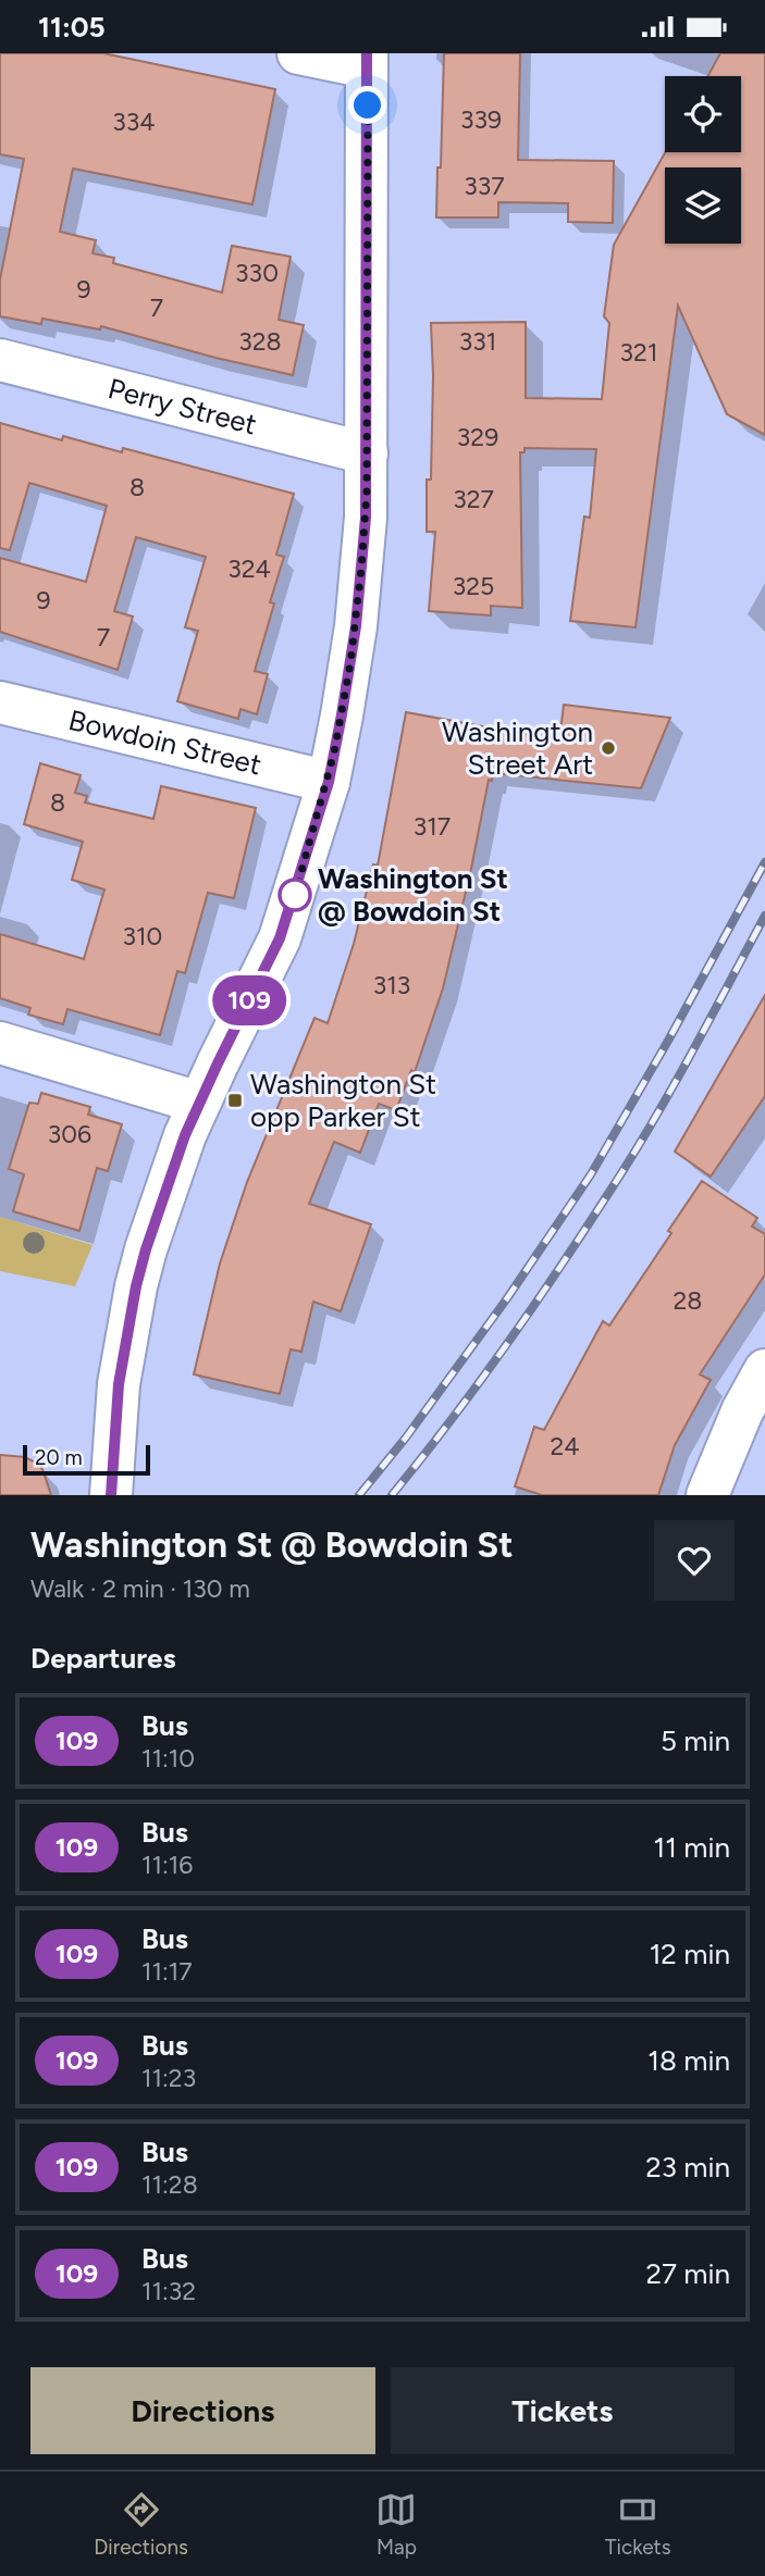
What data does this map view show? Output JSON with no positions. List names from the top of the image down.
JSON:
{
  "streets": {
    "main road": ["Perry Street", "Bowdoin Street"]
  },
  "places": {
    "other": ["Washington Street Art", "Washington St @ Bowdoin St"],
    "transit": ["Washington St opp Parker St"]
  },
  "lines": ["bus line 109"],
  "house_numbers": [
    "339",
    "334",
    "337",
    "330",
    "9",
    "7",
    "328",
    "331",
    "321",
    "329",
    "8",
    "327",
    "324",
    "325",
    "9",
    "7",
    "8",
    "317",
    "310",
    "313",
    "306",
    "28",
    "24"
  ],
  "scale_bar": "20 m",
  "page": {
    "status": "11:05",
    "on_map": "109",
    "scale": "20 m",
    "heading": [
      ["Washington St @ Bowdoin St", "Walk · 2 min · 130 m"],
      "Departures"
    ],
    "list": [
      {
        "mark": "109",
        "name": "Bus",
        "note": "11:10",
        "value": "5 min"
      },
      {
        "mark": "109",
        "name": "Bus",
        "note": "11:16",
        "value": "11 min"
      },
      {
        "mark": "109",
        "name": "Bus",
        "note": "11:17",
        "value": "12 min"
      },
      {
        "mark": "109",
        "name": "Bus",
        "note": "11:23",
        "value": "18 min"
      },
      {
        "mark": "109",
        "name": "Bus",
        "note": "11:28",
        "value": "23 min"
      },
      {
        "mark": "109",
        "name": "Bus",
        "note": "11:32",
        "value": "27 min"
      }
    ],
    "buttons": ["Directions", "Tickets"],
    "tabs": ["Directions", "Map", "Tickets"]
  }
}
